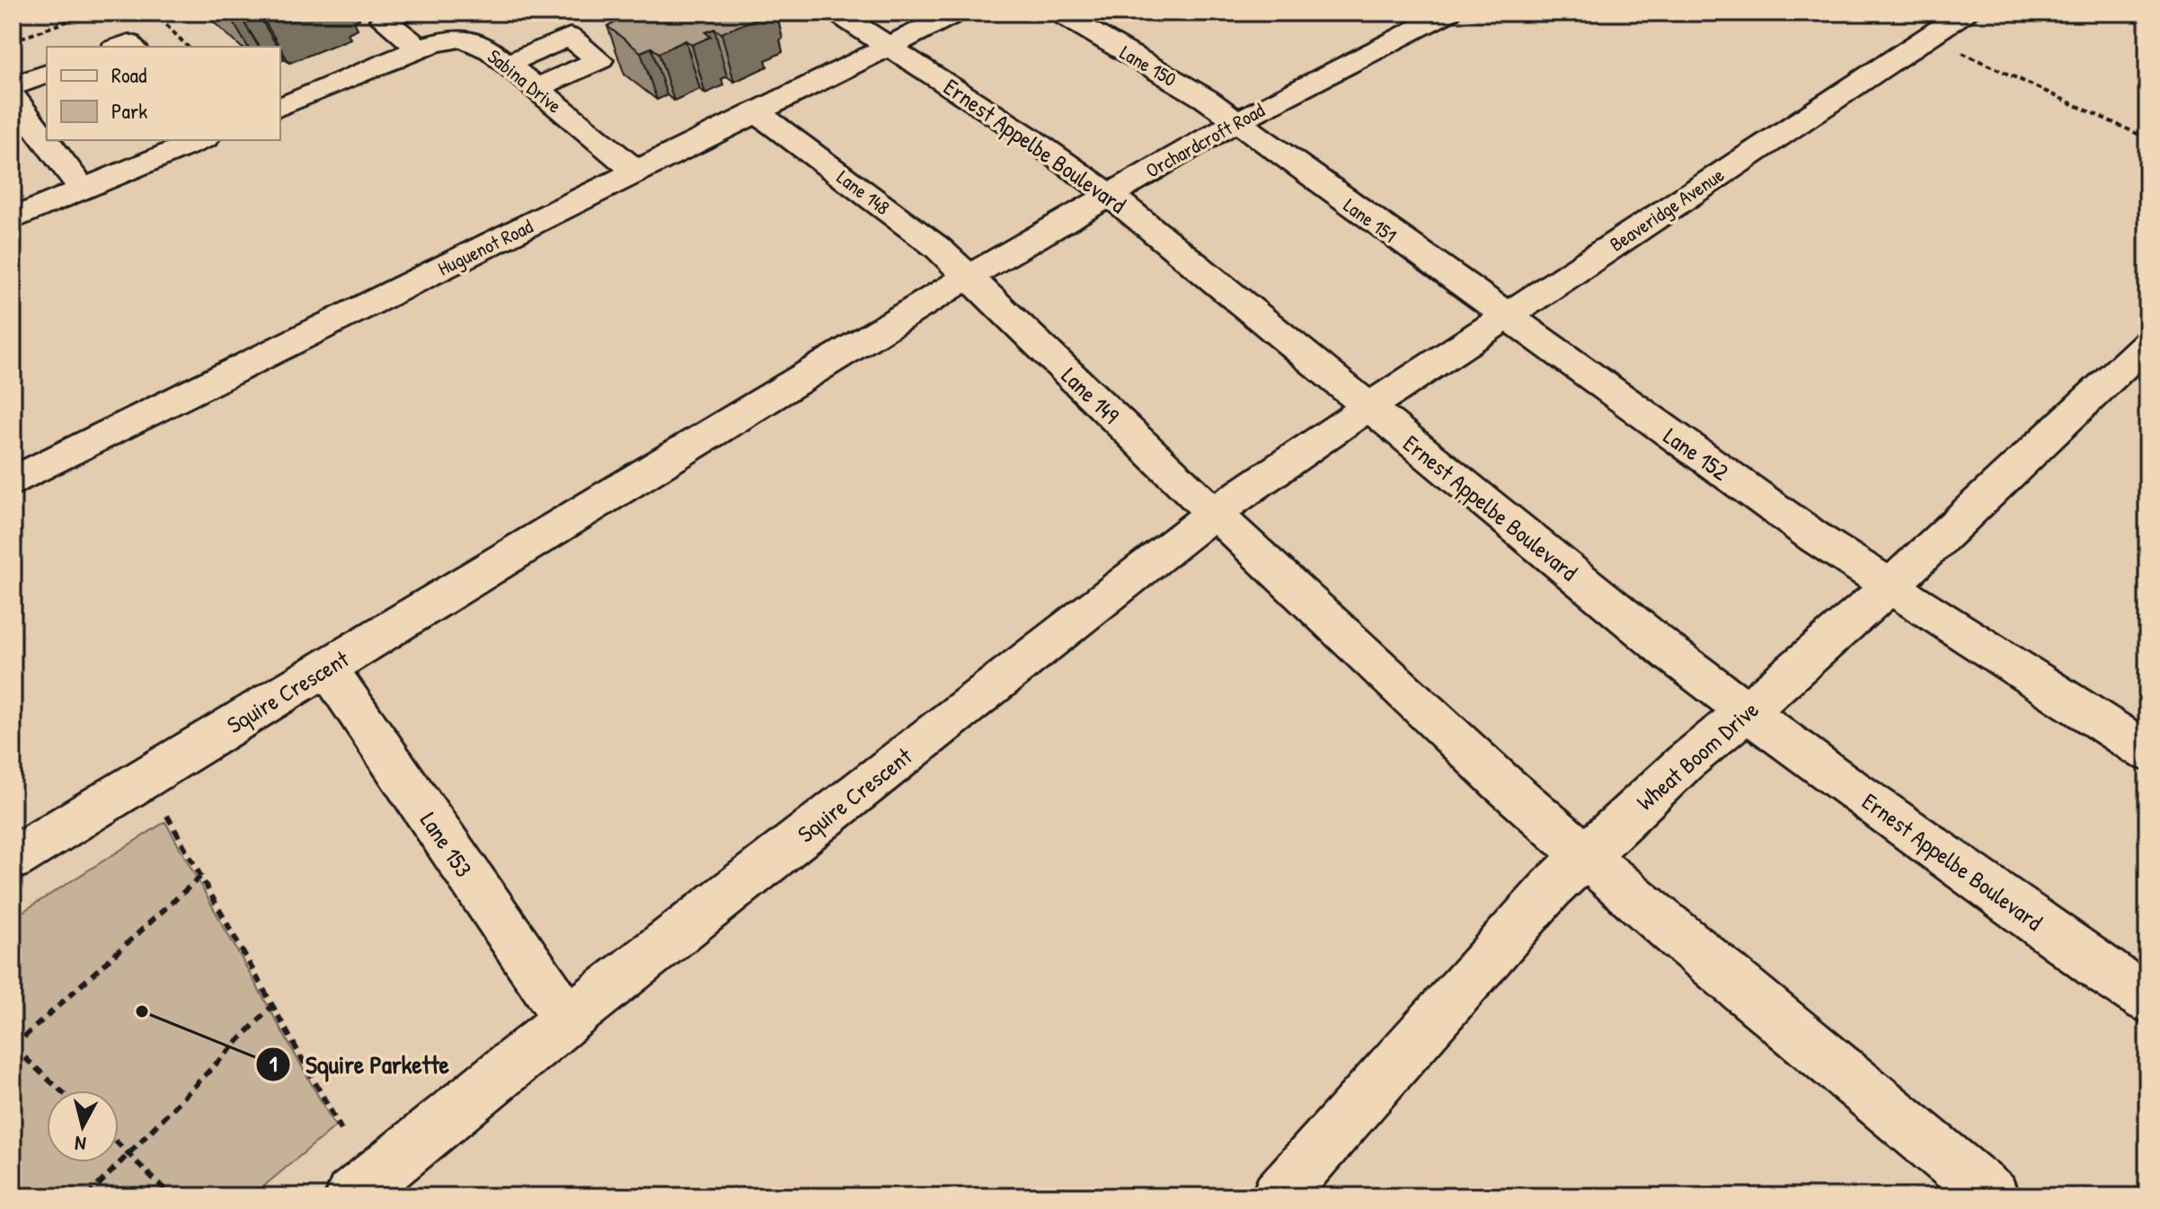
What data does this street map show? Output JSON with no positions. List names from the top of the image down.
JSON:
{
  "streets": {
    "street": [
      "Lane 150",
      "Sabina Drive",
      "Orchardcroft Road",
      "Ernest Appelbe Boulevard",
      "Lane 148",
      "Beaveridge Avenue",
      "Lane 151",
      "Huguenot Road",
      "Lane 149",
      "Lane 152",
      "Squire Crescent",
      "Wheat Boom Drive",
      "Lane 153"
    ]
  },
  "crossings": [
    ["Lane 150", "Orchardcroft Road"],
    ["Lane 150", "Lane 151"],
    ["Sabina Drive", "Huguenot Road"],
    ["Orchardcroft Road", "Ernest Appelbe Boulevard"],
    ["Orchardcroft Road", "Lane 148"],
    ["Orchardcroft Road", "Lane 151"],
    ["Orchardcroft Road", "Lane 149"],
    ["Orchardcroft Road", "Squire Crescent"],
    ["Ernest Appelbe Boulevard", "Beaveridge Avenue"],
    ["Ernest Appelbe Boulevard", "Huguenot Road"],
    ["Ernest Appelbe Boulevard", "Squire Crescent"],
    ["Ernest Appelbe Boulevard", "Wheat Boom Drive"],
    ["Lane 148", "Huguenot Road"],
    ["Lane 148", "Lane 149"],
    ["Lane 148", "Squire Crescent"],
    ["Beaveridge Avenue", "Lane 151"],
    ["Beaveridge Avenue", "Lane 152"],
    ["Beaveridge Avenue", "Squire Crescent"],
    ["Lane 151", "Lane 152"],
    ["Lane 149", "Squire Crescent"],
    ["Lane 149", "Wheat Boom Drive"],
    ["Lane 152", "Wheat Boom Drive"],
    ["Squire Crescent", "Lane 153"]
  ],
  "places": ["Squire Parkette"],
  "legend": ["Road", "Park"],
  "north": "bottom"
}
